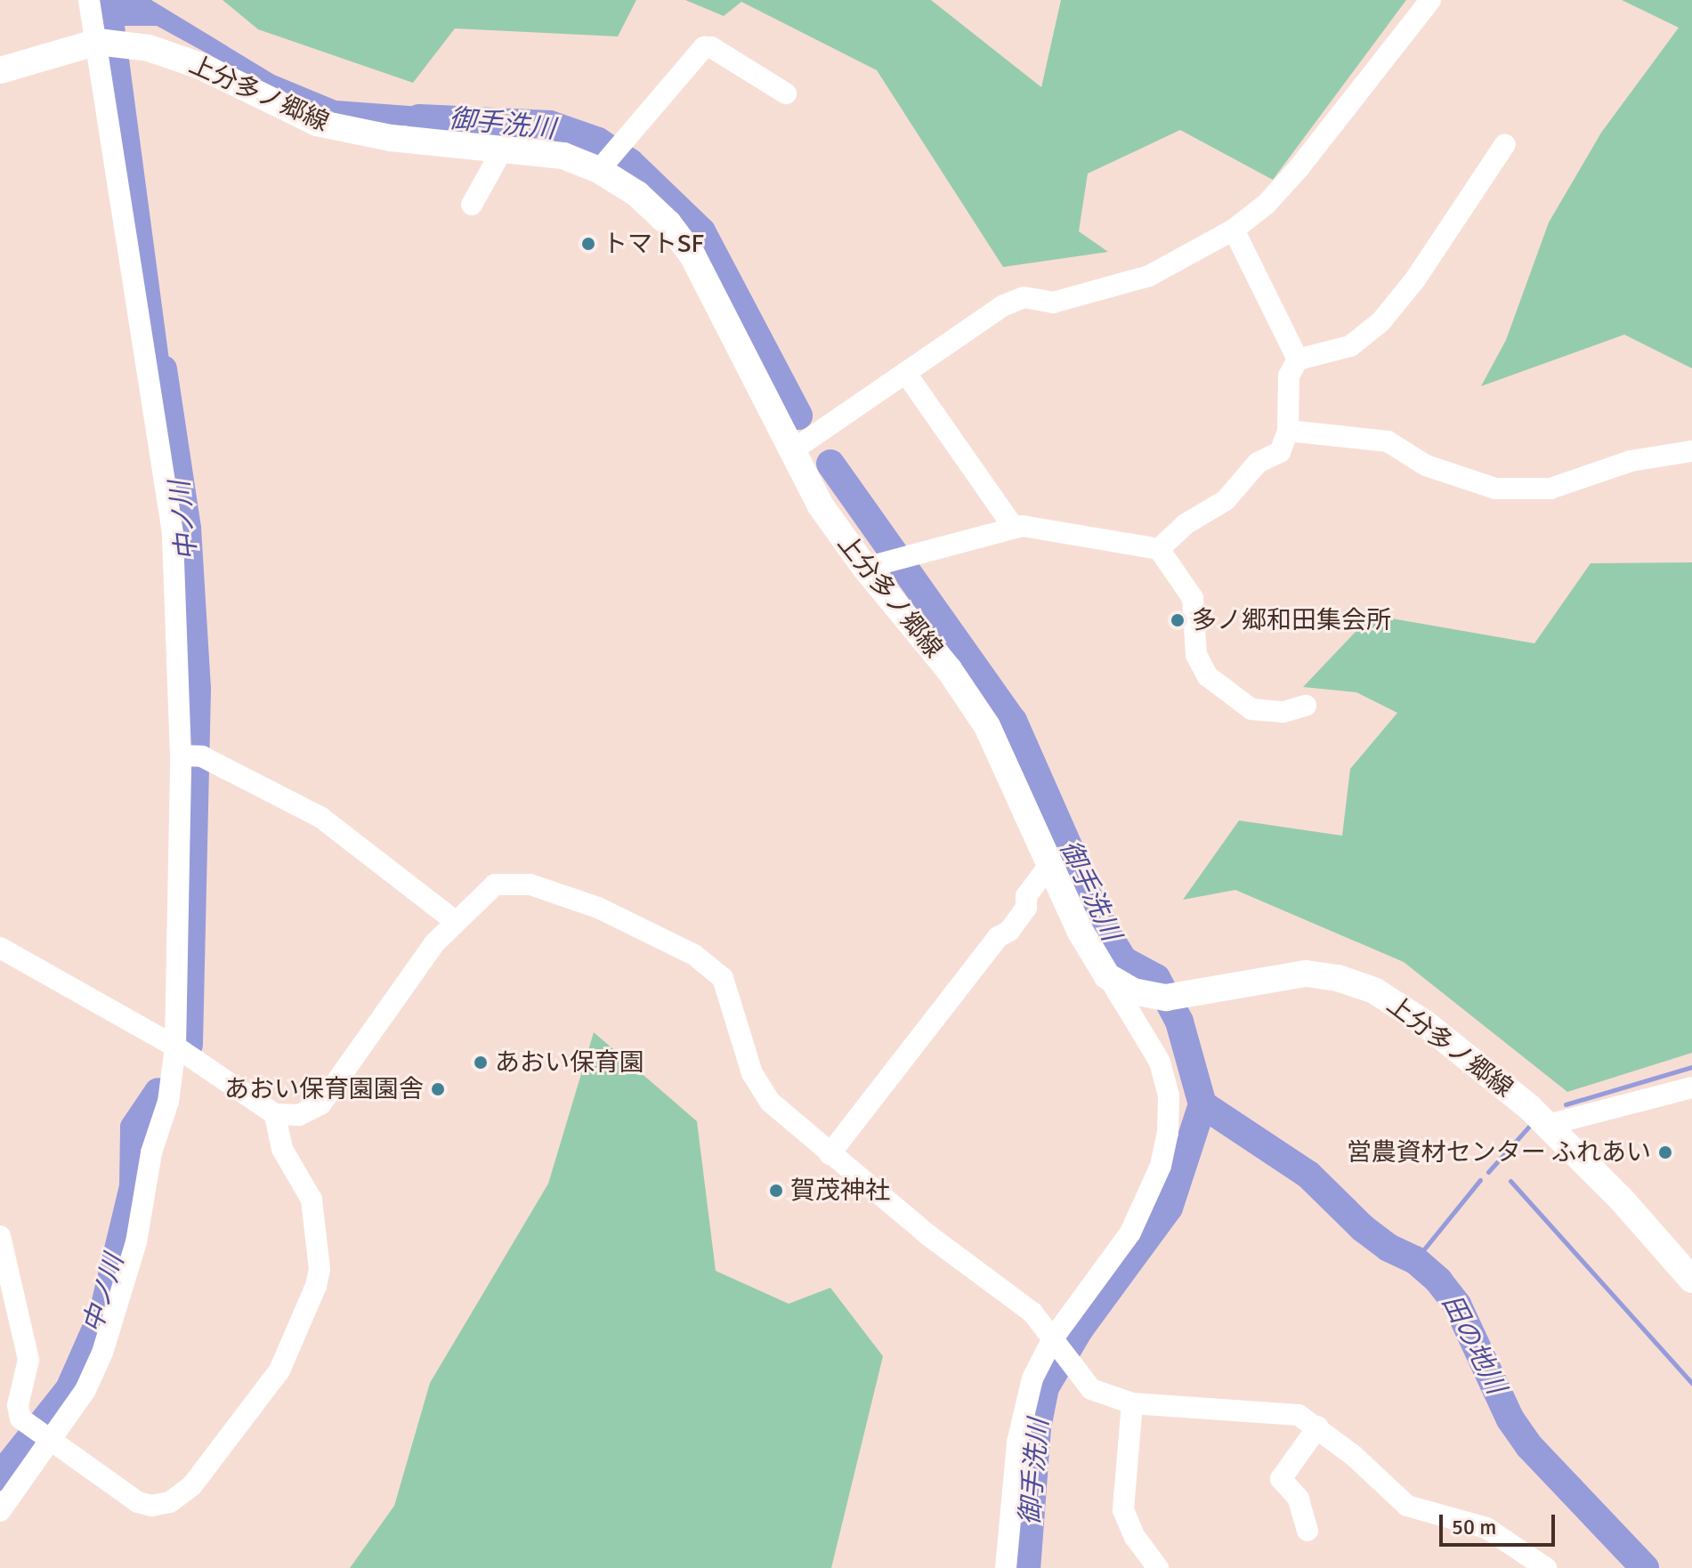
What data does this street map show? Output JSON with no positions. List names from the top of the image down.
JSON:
{
  "streets": {
    "main road": ["上分多ノ郷線"]
  },
  "water": ["御手洗川", "中ノ川", "田の地川"],
  "places": [
    "トマトSF",
    "多ノ郷和田集会所",
    "あおい保育園",
    "あおい保育園園舎",
    "営農資材センター ふれあい",
    "賀茂神社"
  ],
  "scale_bar": "50 m"
}
